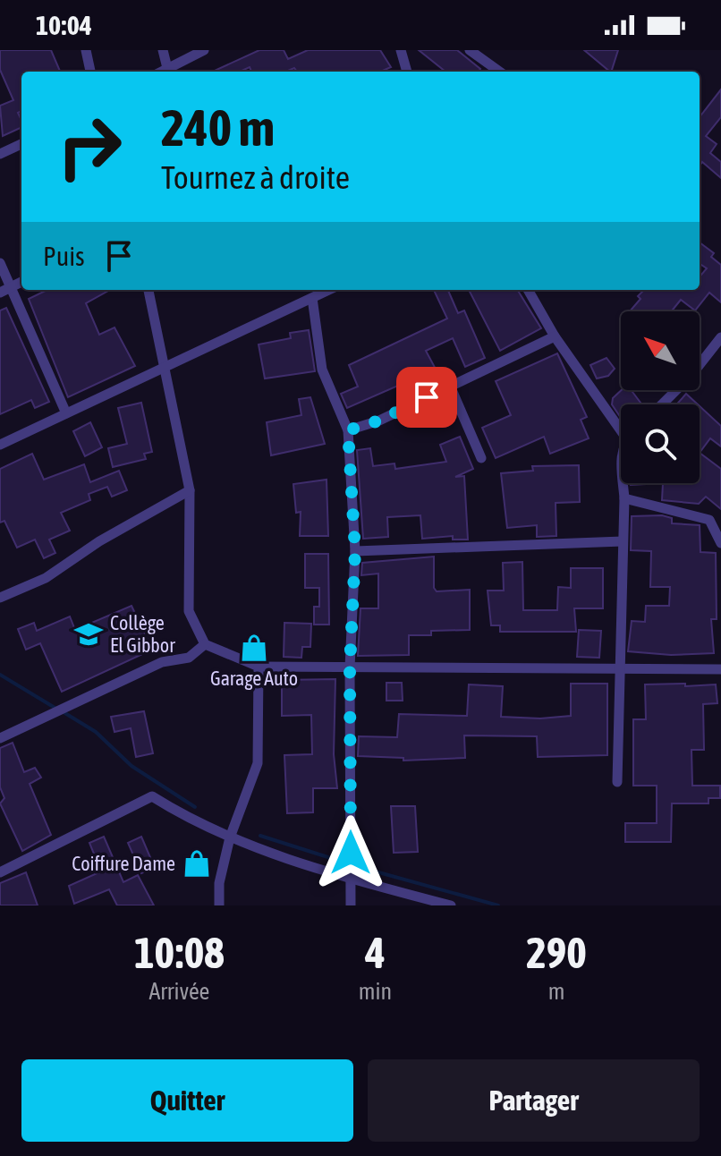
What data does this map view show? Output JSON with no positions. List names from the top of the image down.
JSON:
{
  "places": {
    "school or university": ["Collège El Gibbor"],
    "shop": ["Garage Auto", "Coiffure Dame"]
  },
  "north": "top left",
  "page": {
    "status": "10:04",
    "turn": ["240 m", "Tournez à droite"],
    "then": "Puis",
    "eta": [
      "10:08",
      "Arrivée",
      "4",
      "min",
      "290",
      "m"
    ],
    "buttons": ["Quitter", "Partager"]
  }
}
